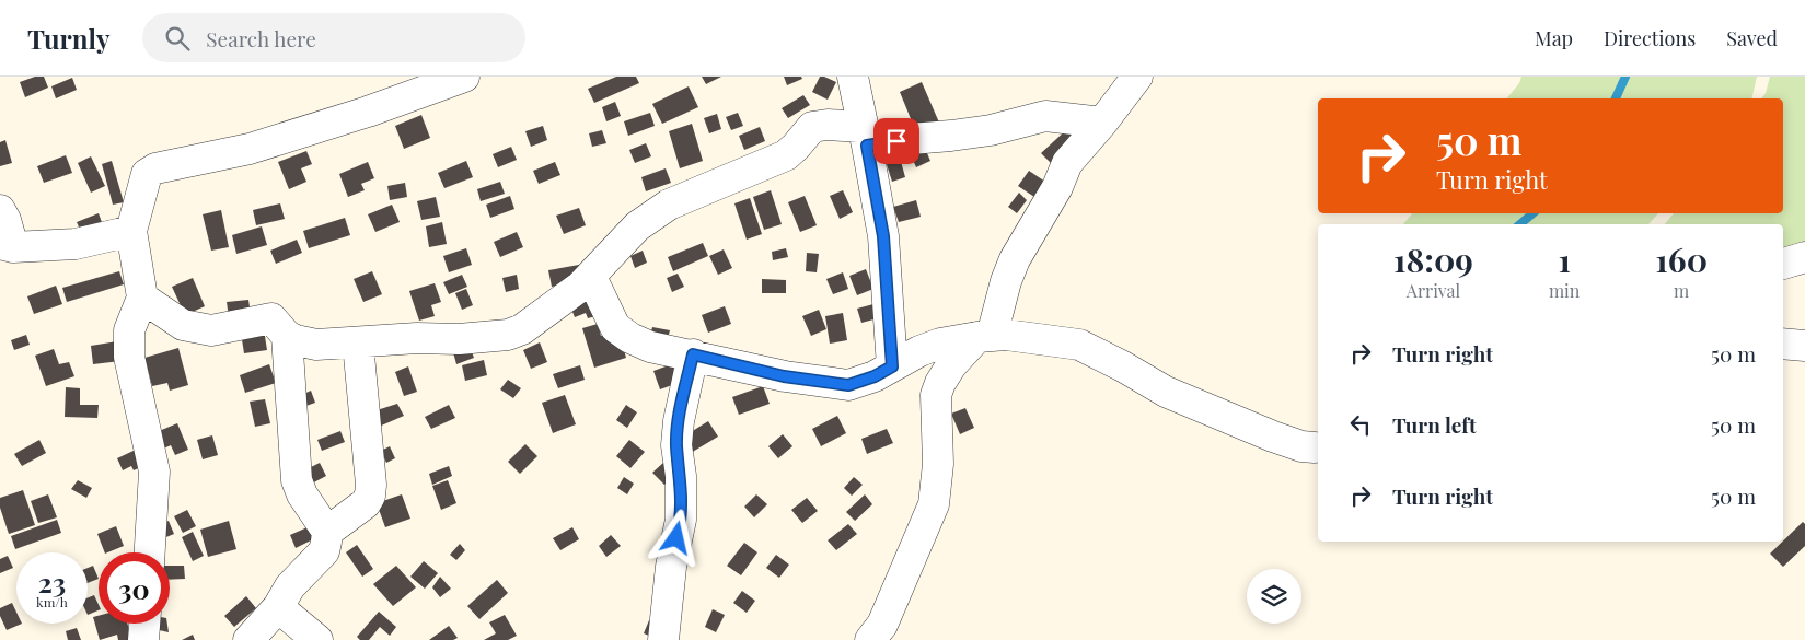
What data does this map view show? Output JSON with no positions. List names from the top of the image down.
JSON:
{
  "page": {
    "header": "Turnly",
    "search": "Search here",
    "nav": ["Map", "Directions", "Saved"],
    "turn": ["50 m", "Turn right"],
    "eta": [
      "18:09",
      "Arrival",
      "1",
      "min",
      "160",
      "m"
    ],
    "list": [
      {
        "name": "Turn right",
        "value": "50 m"
      },
      {
        "name": "Turn left",
        "value": "50 m"
      },
      {
        "name": "Turn right",
        "value": "50 m"
      }
    ],
    "speed": "23 km/h",
    "limit": "30"
  }
}
